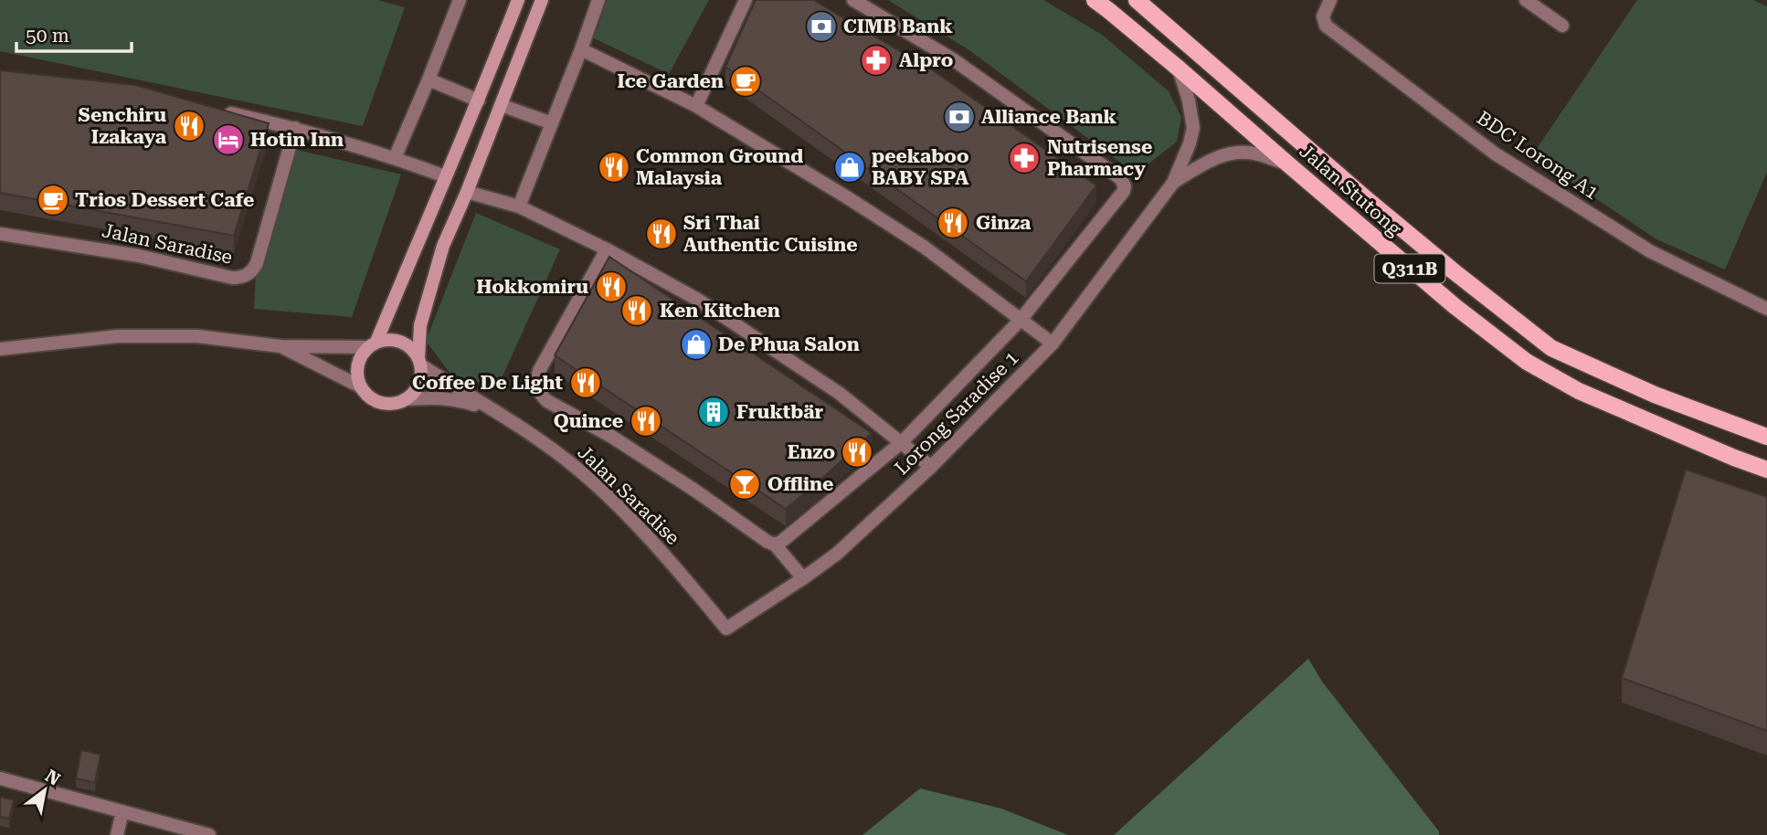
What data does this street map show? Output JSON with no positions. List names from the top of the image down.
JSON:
{
  "streets": {
    "main road": ["Jalan Stutong", "Q311B"],
    "street": ["BDC Lorong A1", "Jalan Saradise", "Lorong Saradise 1"]
  },
  "crossings": [
    ["Jalan Saradise", "Lorong Saradise 1"]
  ],
  "places": {
    "bank": ["CIMB Bank", "Alliance Bank"],
    "pharmacy": ["Alpro", "Nutrisense Pharmacy"],
    "cafe": ["Ice Garden", "Trios Dessert Cafe"],
    "restaurant": [
      "Senchiru Izakaya",
      "Common Ground Malaysia",
      "Ginza",
      "Sri Thai Authentic Cuisine",
      "Hokkomiru",
      "Ken Kitchen",
      "Coffee De Light",
      "Quince",
      "Enzo"
    ],
    "hotel": ["Hotin Inn"],
    "shop": ["peekaboo BABY SPA", "De Phua Salon"],
    "building": ["Fruktbär"],
    "bar": ["Offline"]
  },
  "scale_bar": "50 m",
  "north": "top right"
}
